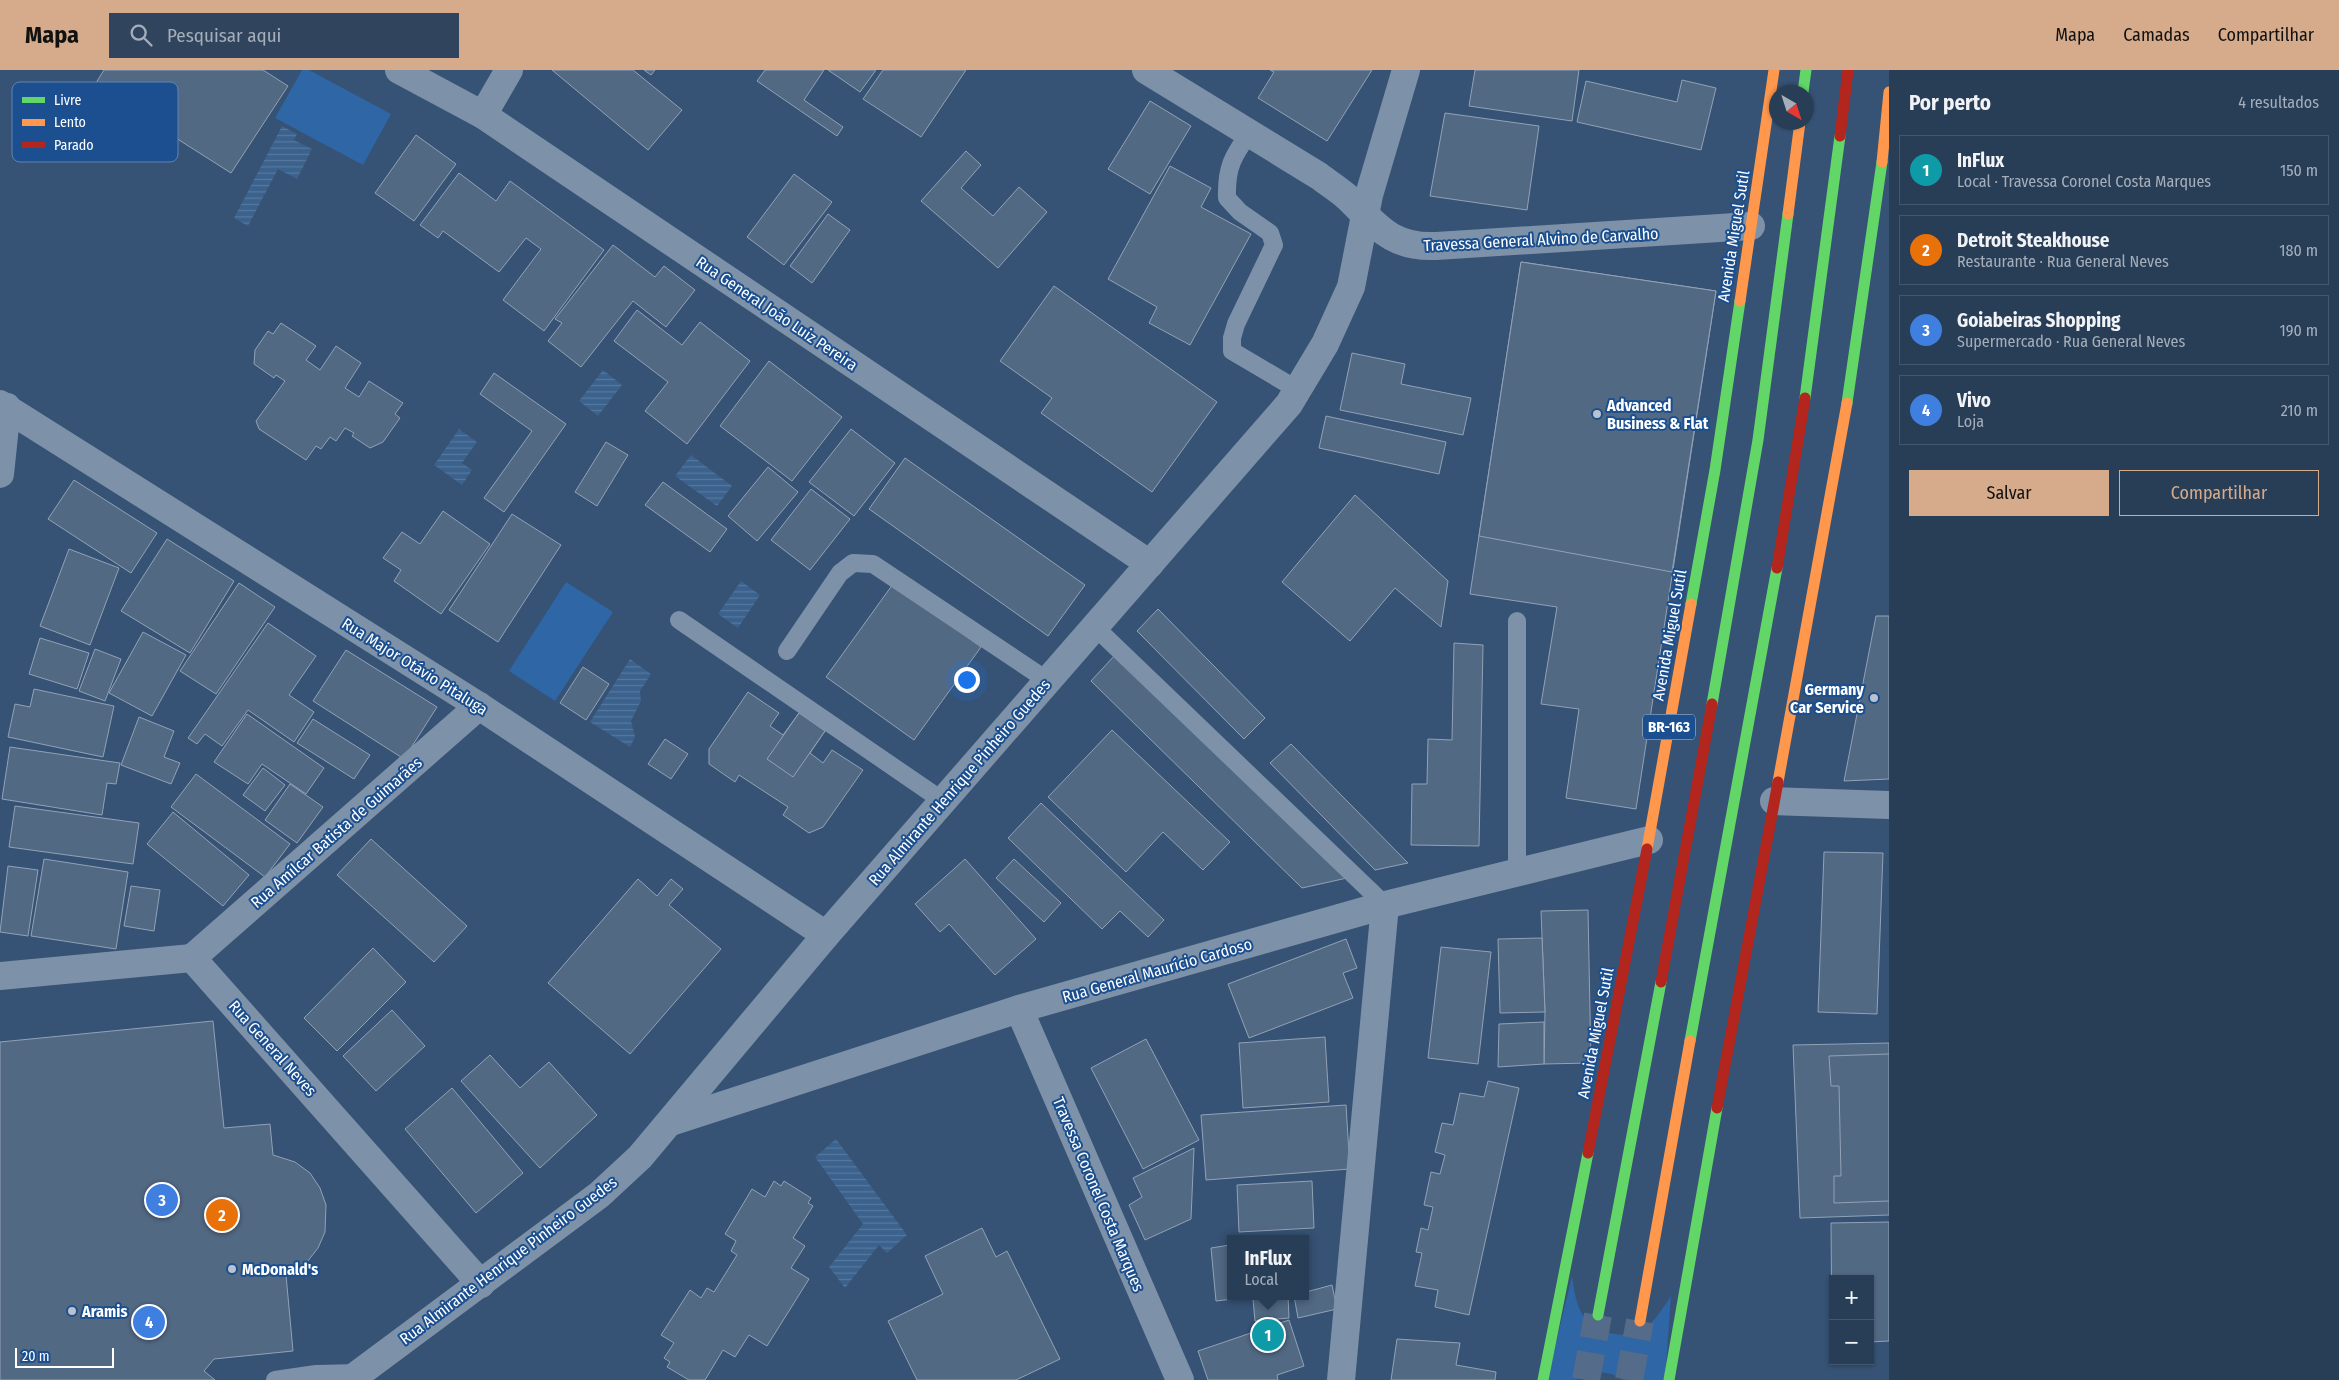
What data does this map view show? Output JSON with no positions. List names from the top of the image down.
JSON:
{
  "streets": {
    "main road": ["Avenida Miguel Sutil", "BR-163"],
    "street": [
      "Travessa General Alvino de Carvalho",
      "Rua General João Luiz Pereira",
      "Rua Major Otávio Pitaluga",
      "Rua Almirante Henrique Pinheiro Guedes",
      "Rua Amílcar Batista de Guimarães",
      "Rua General Maurício Cardoso",
      "Rua General Neves",
      "Travessa Coronel Costa Marques"
    ]
  },
  "crossings": [
    ["Avenida Miguel Sutil", "Travessa General Alvino de Carvalho"],
    ["Avenida Miguel Sutil", "Rua General Maurício Cardoso"],
    ["Travessa General Alvino de Carvalho", "Rua Almirante Henrique Pinheiro Guedes"],
    ["Rua General João Luiz Pereira", "Rua Almirante Henrique Pinheiro Guedes"],
    ["Rua Major Otávio Pitaluga", "Rua Almirante Henrique Pinheiro Guedes"],
    ["Rua Major Otávio Pitaluga", "Rua Amílcar Batista de Guimarães"],
    ["Rua Almirante Henrique Pinheiro Guedes", "Rua General Maurício Cardoso"],
    ["Rua Almirante Henrique Pinheiro Guedes", "Rua General Neves"],
    ["Rua Amílcar Batista de Guimarães", "Rua General Neves"],
    ["Rua General Maurício Cardoso", "Travessa Coronel Costa Marques"]
  ],
  "places": [
    "Advanced Business & Flat",
    "Germany Car Service",
    "McDonald's",
    "Aramis"
  ],
  "legend": ["Livre", "Lento", "Parado"],
  "scale_bar": "20 m",
  "north": "bottom right",
  "page": {
    "header": "Mapa",
    "search": "Pesquisar aqui",
    "nav": ["Mapa", "Camadas", "Compartilhar"],
    "heading": ["Por perto", "4 resultados"],
    "list": [
      {
        "mark": "1",
        "name": "InFlux",
        "note": "Local · Travessa Coronel Costa Marques",
        "value": "150 m"
      },
      {
        "mark": "2",
        "name": "Detroit Steakhouse",
        "note": "Restaurante · Rua General Neves",
        "value": "180 m"
      },
      {
        "mark": "3",
        "name": "Goiabeiras Shopping",
        "note": "Supermercado · Rua General Neves",
        "value": "190 m"
      },
      {
        "mark": "4",
        "name": "Vivo",
        "note": "Loja",
        "value": "210 m"
      }
    ],
    "buttons": ["Salvar", "Compartilhar"],
    "pins": [
      "3",
      "2",
      "4",
      "1"
    ],
    "popup": ["InFlux", "Local"],
    "map_buttons": ["+", "−"],
    "scale": "20 m"
  }
}
